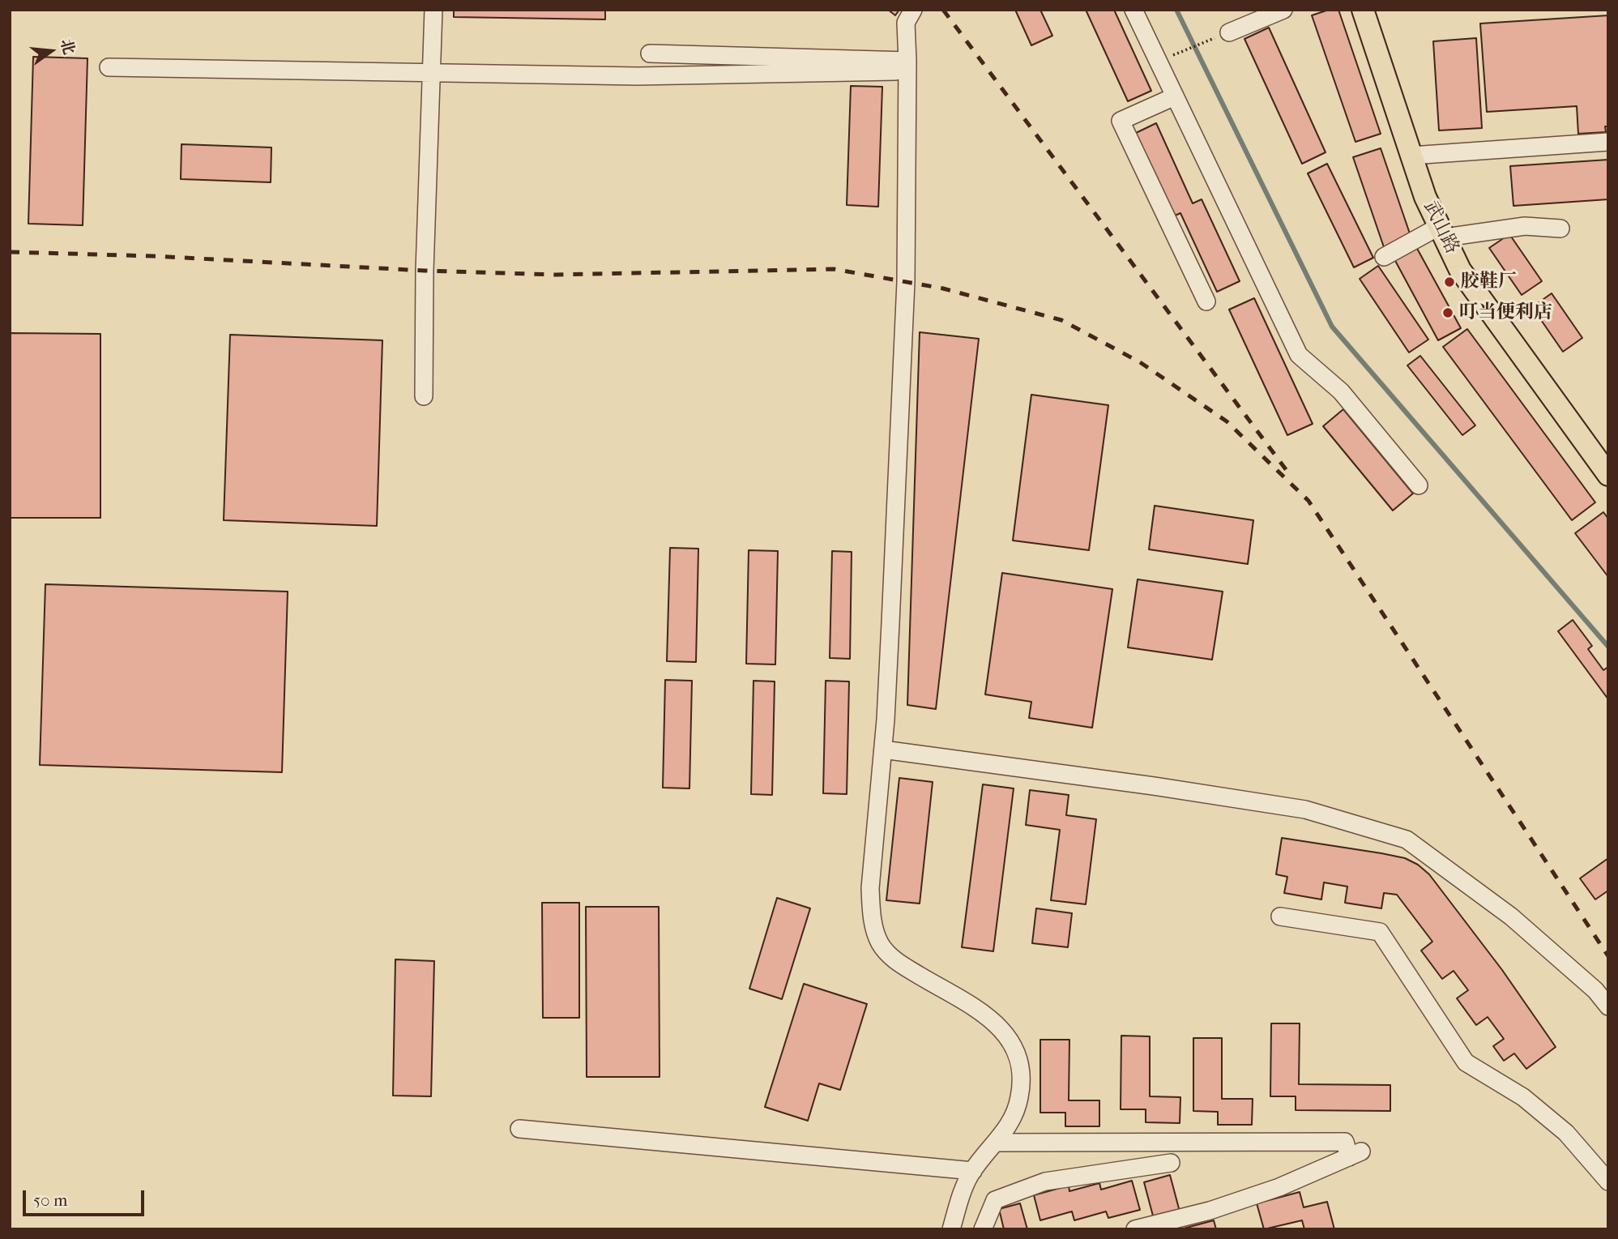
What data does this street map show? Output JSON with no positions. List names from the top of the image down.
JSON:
{
  "streets": {
    "main road": ["武山路"]
  },
  "places": ["胶鞋厂", "叮当便利店"],
  "scale_bar": "50 m",
  "north": "right"
}
